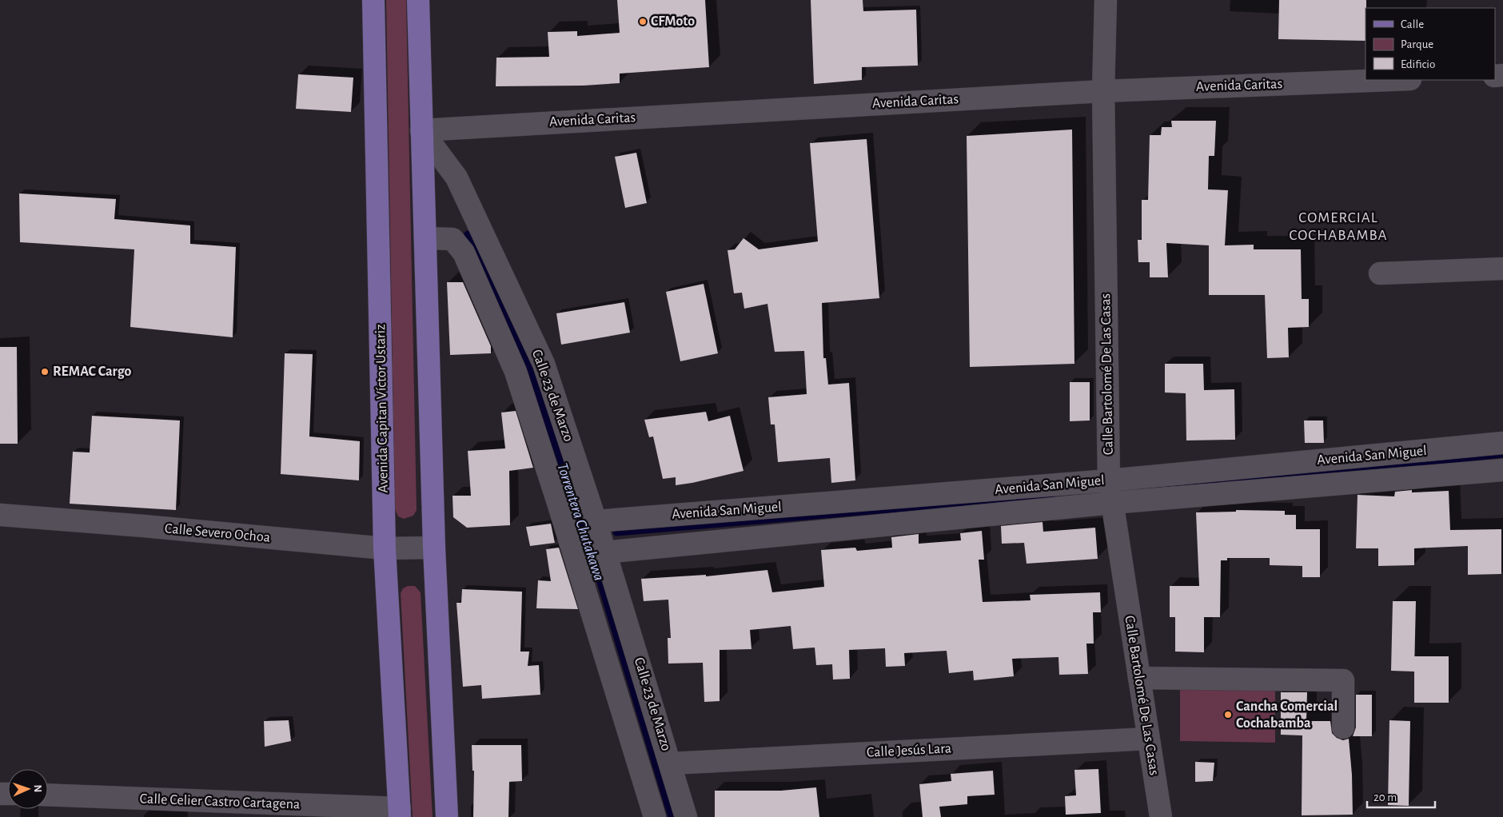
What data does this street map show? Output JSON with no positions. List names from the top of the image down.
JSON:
{
  "streets": {
    "main road": ["Avenida Capitan Víctor Ustariz"],
    "street": [
      "Avenida Caritas",
      "Calle Bartolomé De Las Casas",
      "Calle 23 de Marzo",
      "Avenida San Miguel",
      "Calle Severo Ochoa",
      "Calle Jesús Lara",
      "Calle Celier Castro Cartagena"
    ]
  },
  "crossings": [
    ["Avenida Caritas", "Calle Bartolomé De Las Casas"],
    ["Avenida Caritas", "Calle 23 de Marzo"],
    ["Calle Bartolomé De Las Casas", "Avenida San Miguel"],
    ["Calle Bartolomé De Las Casas", "Calle Jesús Lara"],
    ["Calle 23 de Marzo", "Avenida San Miguel"],
    ["Calle 23 de Marzo", "Calle Jesús Lara"],
    ["Avenida Capitan Víctor Ustariz", "Calle Severo Ochoa"],
    ["Avenida Capitan Víctor Ustariz", "Calle Celier Castro Cartagena"]
  ],
  "districts": ["COMERCIAL COCHABAMBA"],
  "water": ["Torrentera Chutakawa"],
  "places": ["CFMoto", "REMAC Cargo", "Cancha Comercial Cochabamba"],
  "legend": ["Calle", "Parque", "Edificio"],
  "scale_bar": "20 m",
  "north": "right"
}
